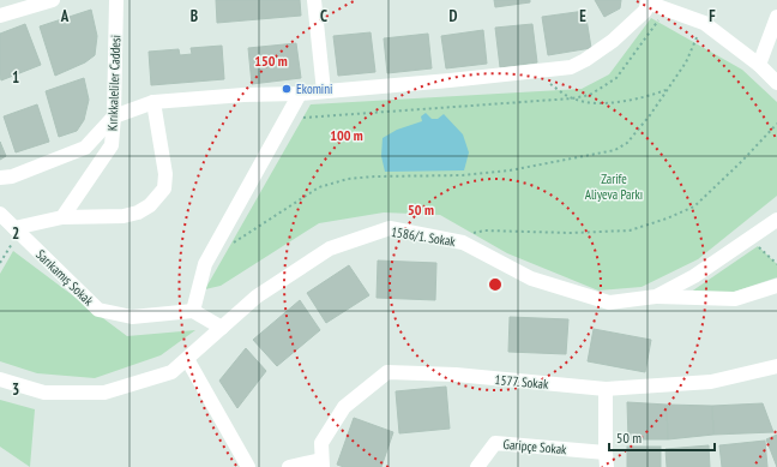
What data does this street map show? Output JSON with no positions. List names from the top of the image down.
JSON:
{
  "streets": {
    "street": [
      "Kırıkkaleliler Caddesi",
      "1586/1. Sokak",
      "Sarıkamış Sokak",
      "1577. Sokak",
      "Garipçe Sokak"
    ]
  },
  "parks": ["Zarife Aliyeva Parkı"],
  "places": ["Ekomini"],
  "scale_bar": "50 m",
  "grid": {
    "columns": [
      "A",
      "B",
      "C",
      "D",
      "E",
      "F"
    ],
    "rows": ["1", "2", "3"]
  },
  "rings": ["150 m", "100 m", "50 m"]
}
